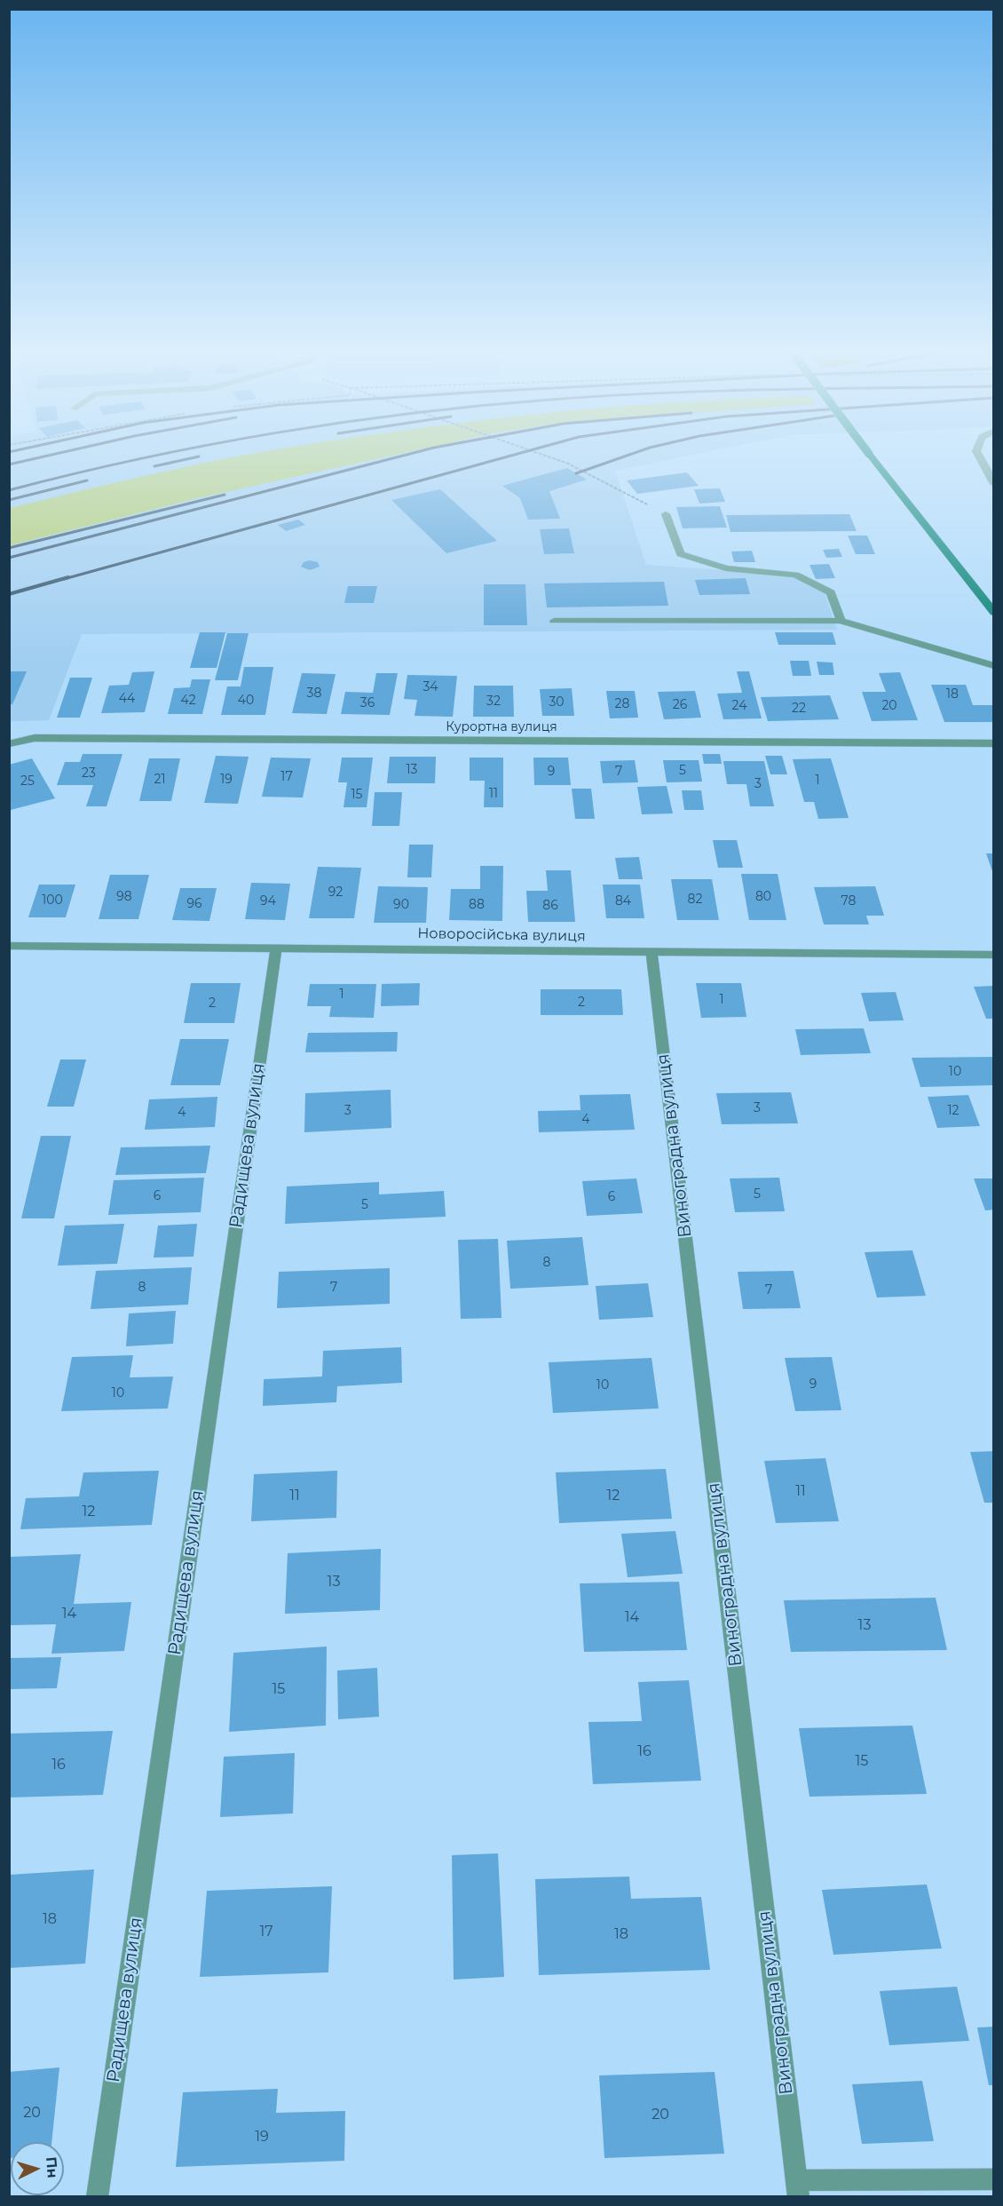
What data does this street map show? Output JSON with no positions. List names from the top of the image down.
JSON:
{
  "streets": {
    "street": [
      "Курортна вулиця",
      "Новоросійська вулиця",
      "Радищева вулиця",
      "Виноградна вулиця"
    ]
  },
  "crossings": [
    ["Новоросійська вулиця", "Радищева вулиця"],
    ["Новоросійська вулиця", "Виноградна вулиця"]
  ],
  "house_numbers": [
    "34",
    "38",
    "18",
    "44",
    "42",
    "40",
    "32",
    "30",
    "36",
    "28",
    "26",
    "24",
    "20",
    "22",
    "13",
    "5",
    "9",
    "7",
    "23",
    "17",
    "21",
    "19",
    "1",
    "25",
    "3",
    "11",
    "15",
    "92",
    "98",
    "80",
    "82",
    "100",
    "94",
    "84",
    "78",
    "96",
    "90",
    "88",
    "86",
    "1",
    "1",
    "2",
    "2",
    "10",
    "3",
    "3",
    "12",
    "4",
    "4",
    "5",
    "6",
    "6",
    "5",
    "8",
    "8",
    "7",
    "7",
    "9",
    "10",
    "10",
    "11",
    "11",
    "12",
    "12",
    "13",
    "14",
    "14",
    "13",
    "15",
    "16",
    "15",
    "16",
    "18",
    "17",
    "18",
    "20",
    "20",
    "19"
  ],
  "north": "right"
}
